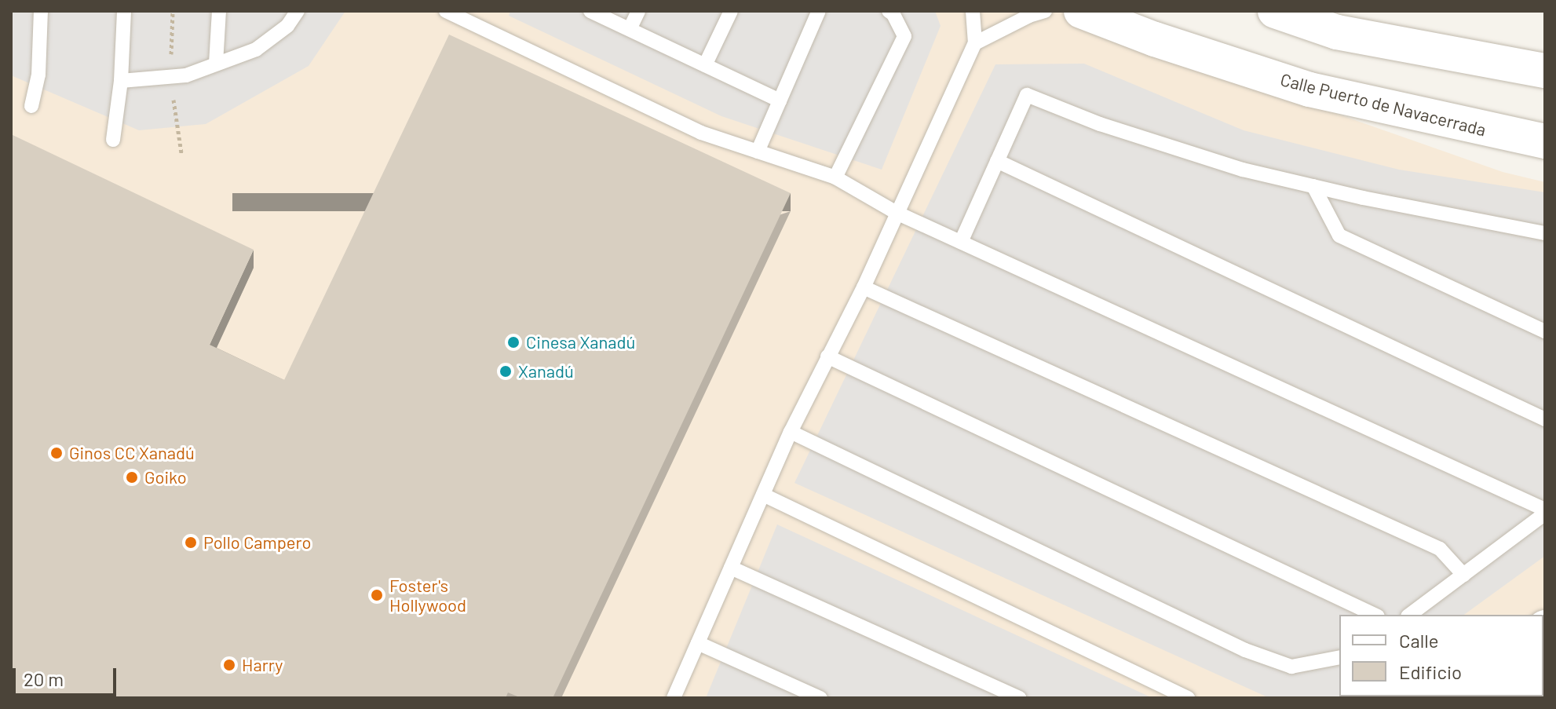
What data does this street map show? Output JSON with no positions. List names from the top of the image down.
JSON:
{
  "streets": {
    "street": ["Calle Puerto de Navacerrada"]
  },
  "places": [
    "Cinesa Xanadú",
    "Xanadú",
    "Ginos CC Xanadú",
    "Goiko",
    "Pollo Campero",
    "Foster's Hollywood",
    "Harry"
  ],
  "legend": ["Calle", "Edificio"],
  "scale_bar": "20 m"
}
